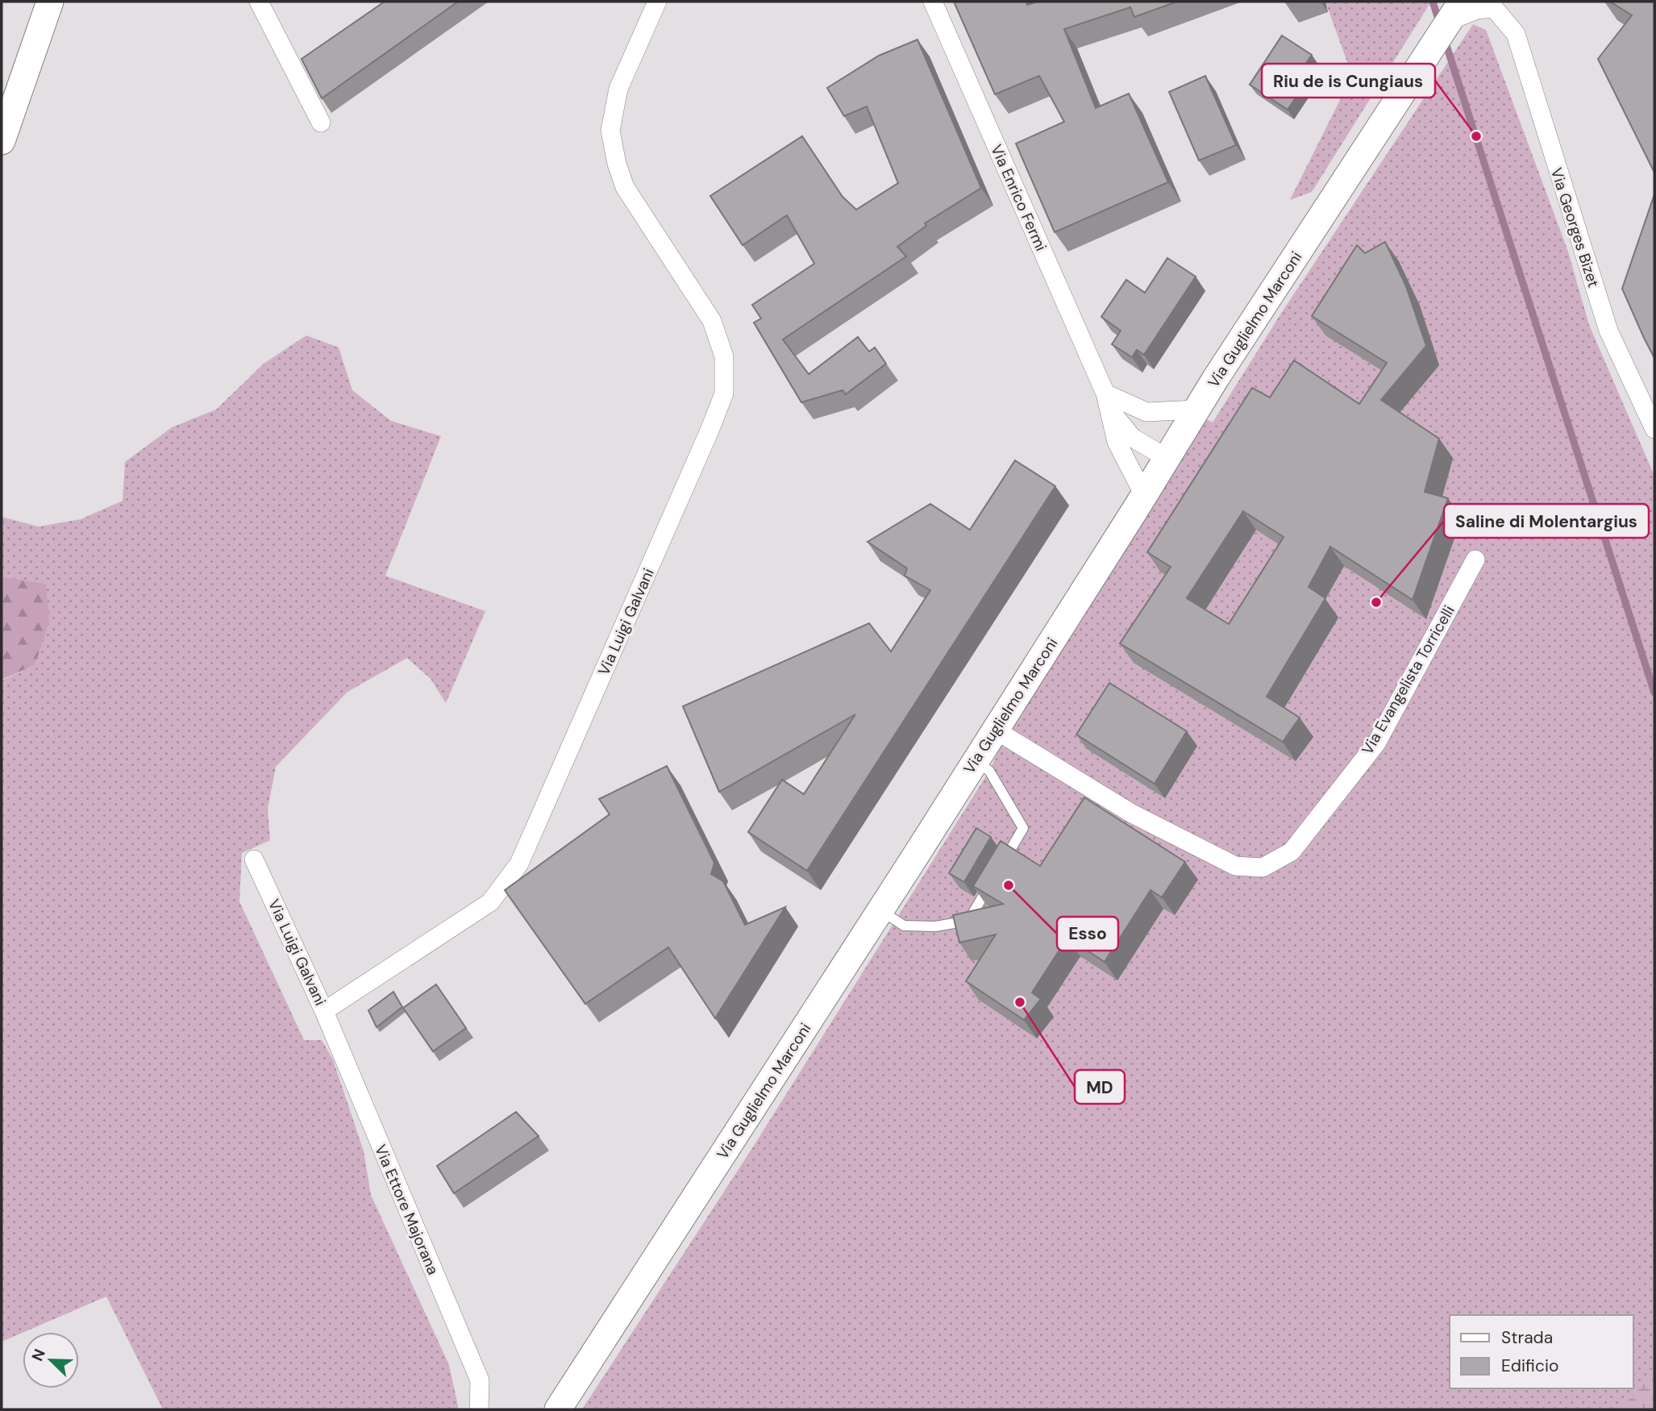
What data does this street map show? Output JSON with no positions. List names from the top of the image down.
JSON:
{
  "streets": {
    "main road": ["Via Guglielmo Marconi"],
    "street": [
      "Via Enrico Fermi",
      "Via Georges Bizet",
      "Via Luigi Galvani",
      "Via Evangelista Torricelli",
      "Via Ettore Majorana"
    ]
  },
  "crossings": [
    ["Via Enrico Fermi", "Via Guglielmo Marconi"],
    ["Via Guglielmo Marconi", "Via Evangelista Torricelli"],
    ["Via Luigi Galvani", "Via Ettore Majorana"]
  ],
  "places": [
    "Riu de is Cungiaus",
    "Saline di Molentargius",
    "Esso",
    "MD"
  ],
  "legend": ["Strada", "Edificio"],
  "north": "top left"
}
